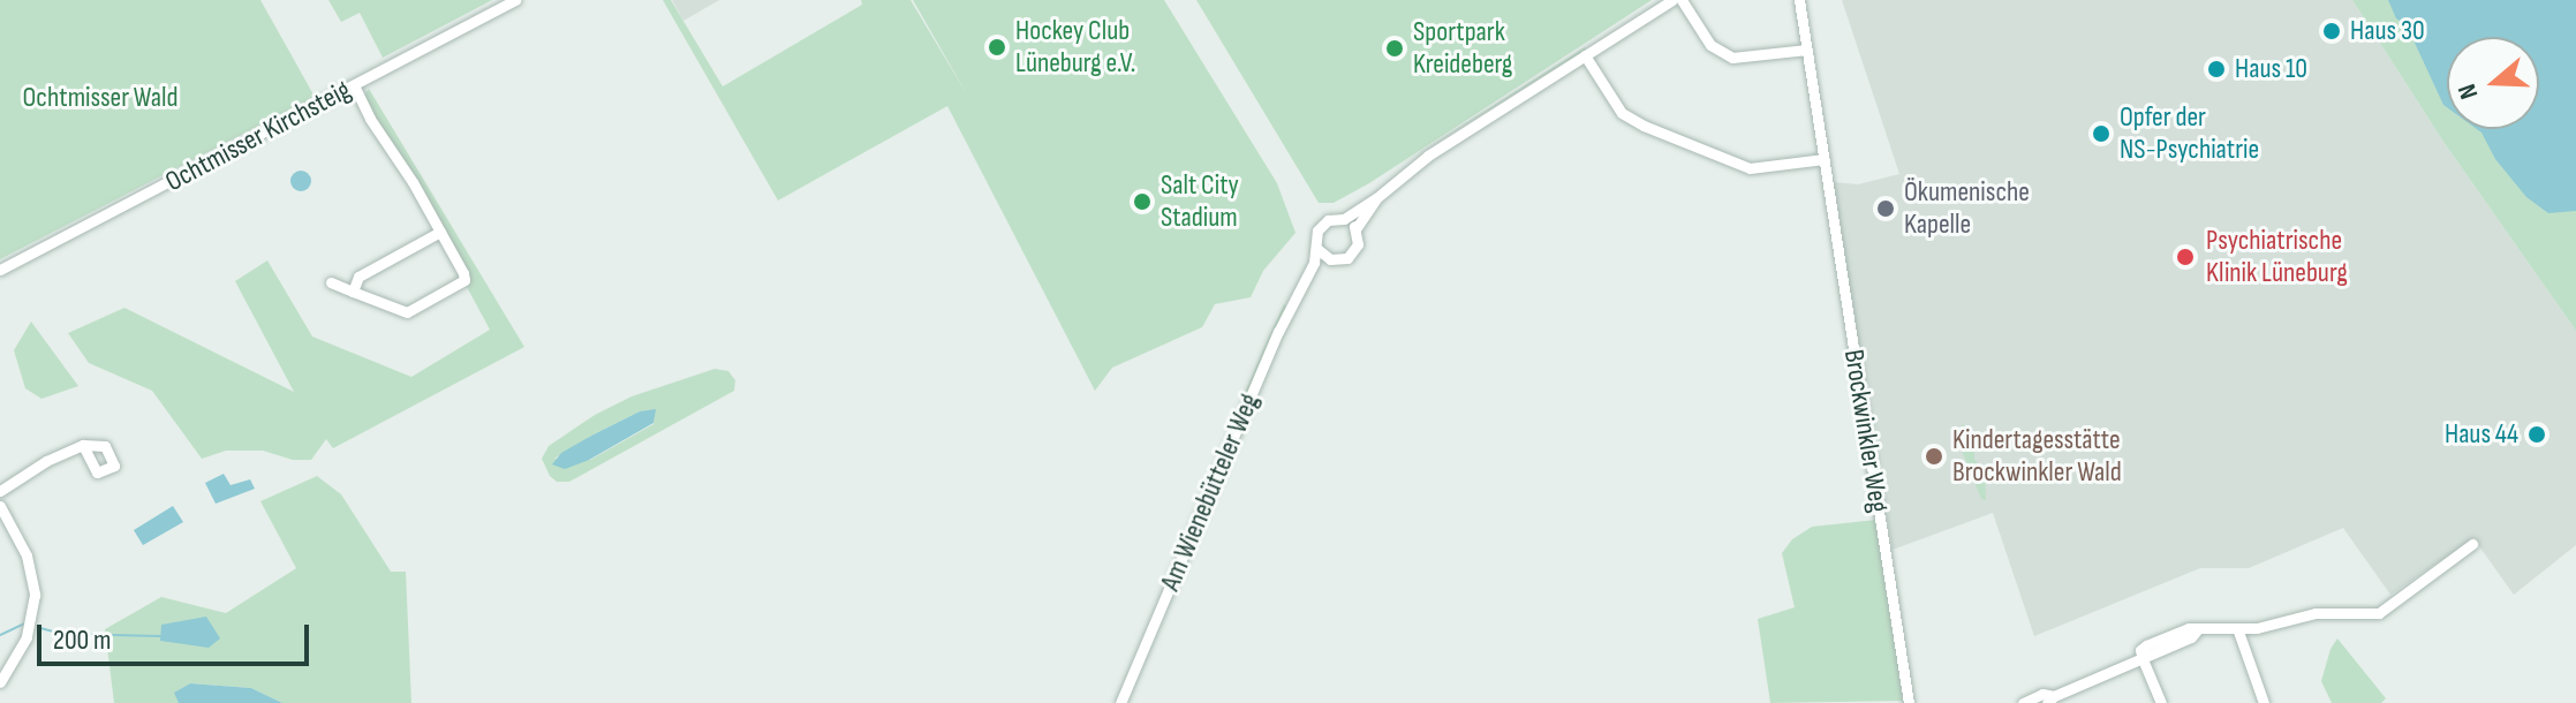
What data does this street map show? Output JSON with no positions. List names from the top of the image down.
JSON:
{
  "streets": {
    "street": ["Ochtmisser Kirchsteig", "Brockwinkler Weg", "Am Wienebütteler Weg"]
  },
  "parks": ["Ochtmisser Wald"],
  "places": [
    "Haus 30",
    "Hockey Club Lüneburg e.V.",
    "Sportpark Kreideberg",
    "Haus 10",
    "Opfer der NS-Psychiatrie",
    "Salt City Stadium",
    "Ökumenische Kapelle",
    "Psychiatrische Klinik Lüneburg",
    "Haus 44",
    "Kindertagesstätte Brockwinkler Wald"
  ],
  "scale_bar": "200 m",
  "north": "left"
}
